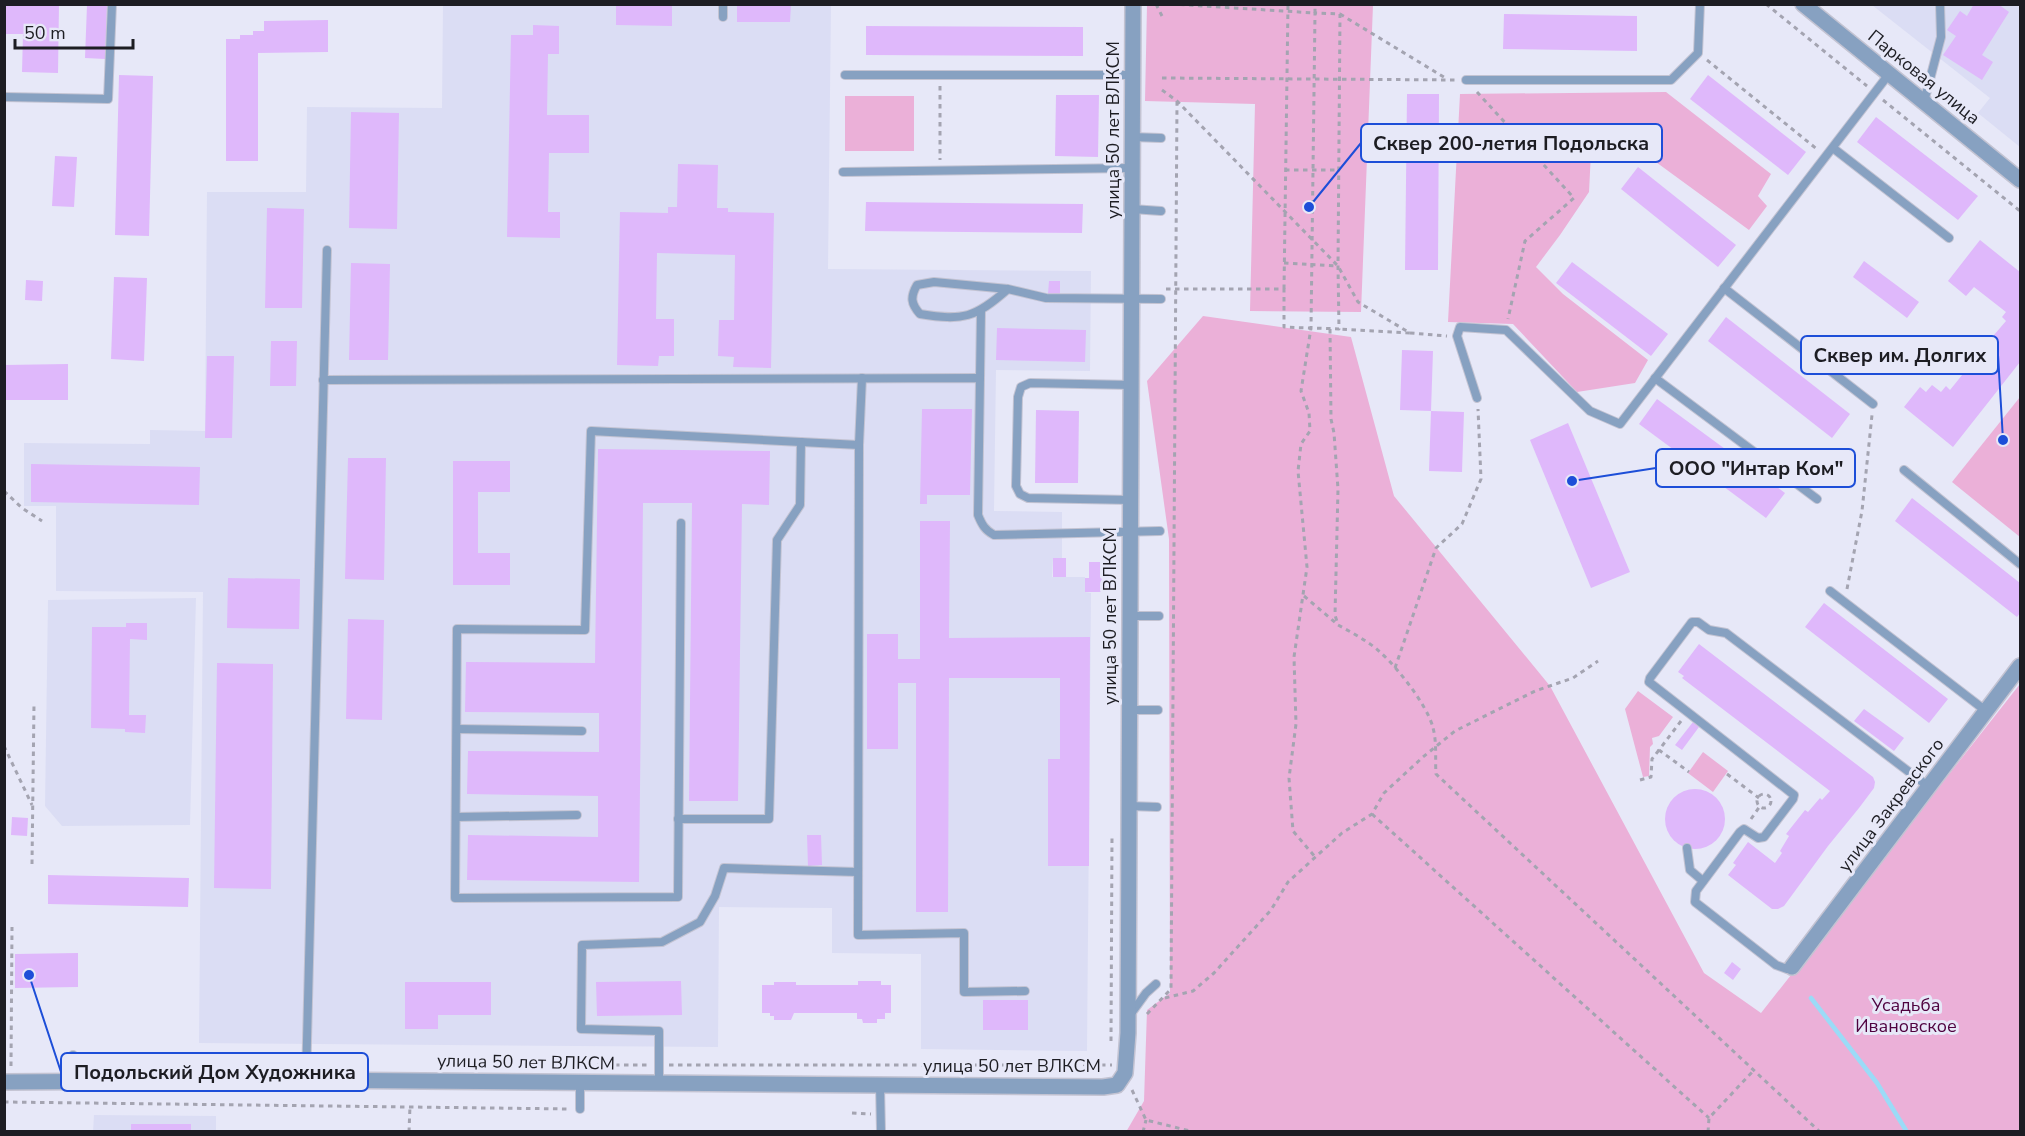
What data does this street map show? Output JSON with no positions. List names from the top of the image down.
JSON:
{
  "streets": {
    "street": ["Парковая улица", "улица 50 лет ВЛКСМ", "улица Закревского"]
  },
  "parks": ["Усадьба Ивановское"],
  "places": [
    "Сквер 200-летия Подольска",
    "Сквер им. Долгих",
    "ООО \"Интар Ком\"",
    "Подольский Дом Художника"
  ],
  "scale_bar": "50 m"
}
